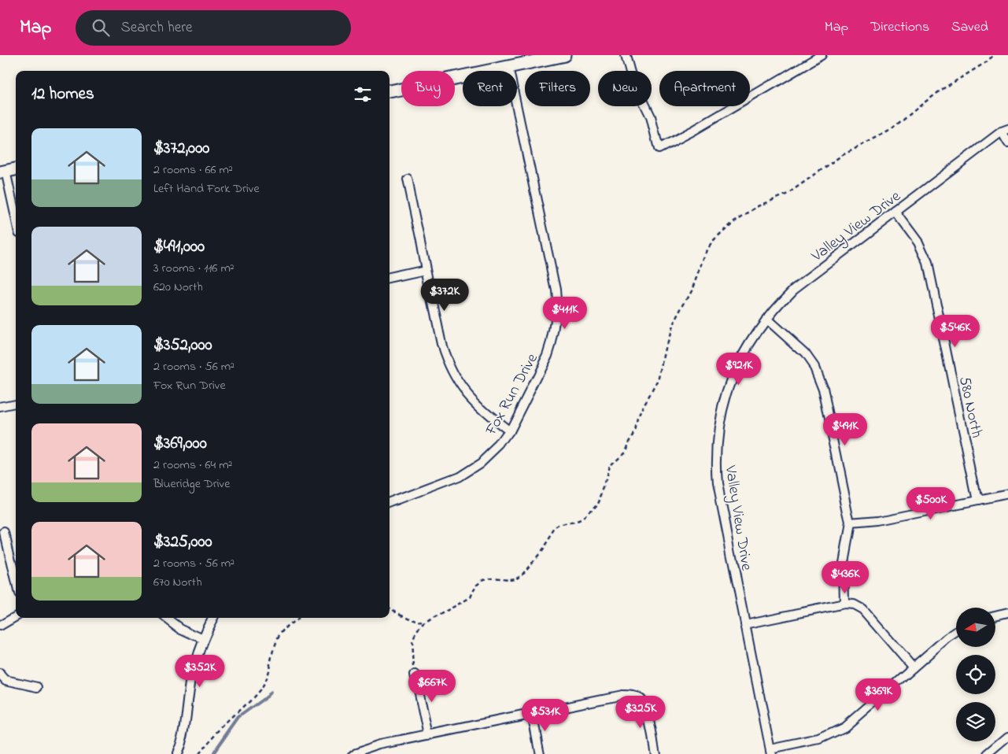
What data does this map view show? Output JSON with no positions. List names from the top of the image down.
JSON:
{
  "streets": {
    "street": ["Valley View Drive", "Fox Run Drive", "580 North"]
  },
  "crossings": [
    ["Valley View Drive", "580 North"]
  ],
  "north": "left",
  "page": {
    "header": "Map",
    "search": "Search here",
    "nav": ["Map", "Directions", "Saved"],
    "chip": [
      "Buy",
      "Rent",
      "Filters",
      "New",
      "Apartment"
    ],
    "heading": "12 homes",
    "list": [
      {
        "name": "$372,000",
        "note": "2 rooms · 66 m² · Left Hand Fork Drive"
      },
      {
        "name": "$491,000",
        "note": "3 rooms · 116 m² · 620 North"
      },
      {
        "name": "$352,000",
        "note": "2 rooms · 56 m² · Fox Run Drive"
      },
      {
        "name": "$369,000",
        "note": "2 rooms · 64 m² · Blueridge Drive"
      },
      {
        "name": "$325,000",
        "note": "2 rooms · 56 m² · 670 North"
      }
    ],
    "price": [
      "$372K",
      "$411K",
      "$546K",
      "$921K",
      "$491K",
      "$500K",
      "$436K",
      "$352K",
      "$667K",
      "$369K",
      "$325K",
      "$531K"
    ]
  }
}
